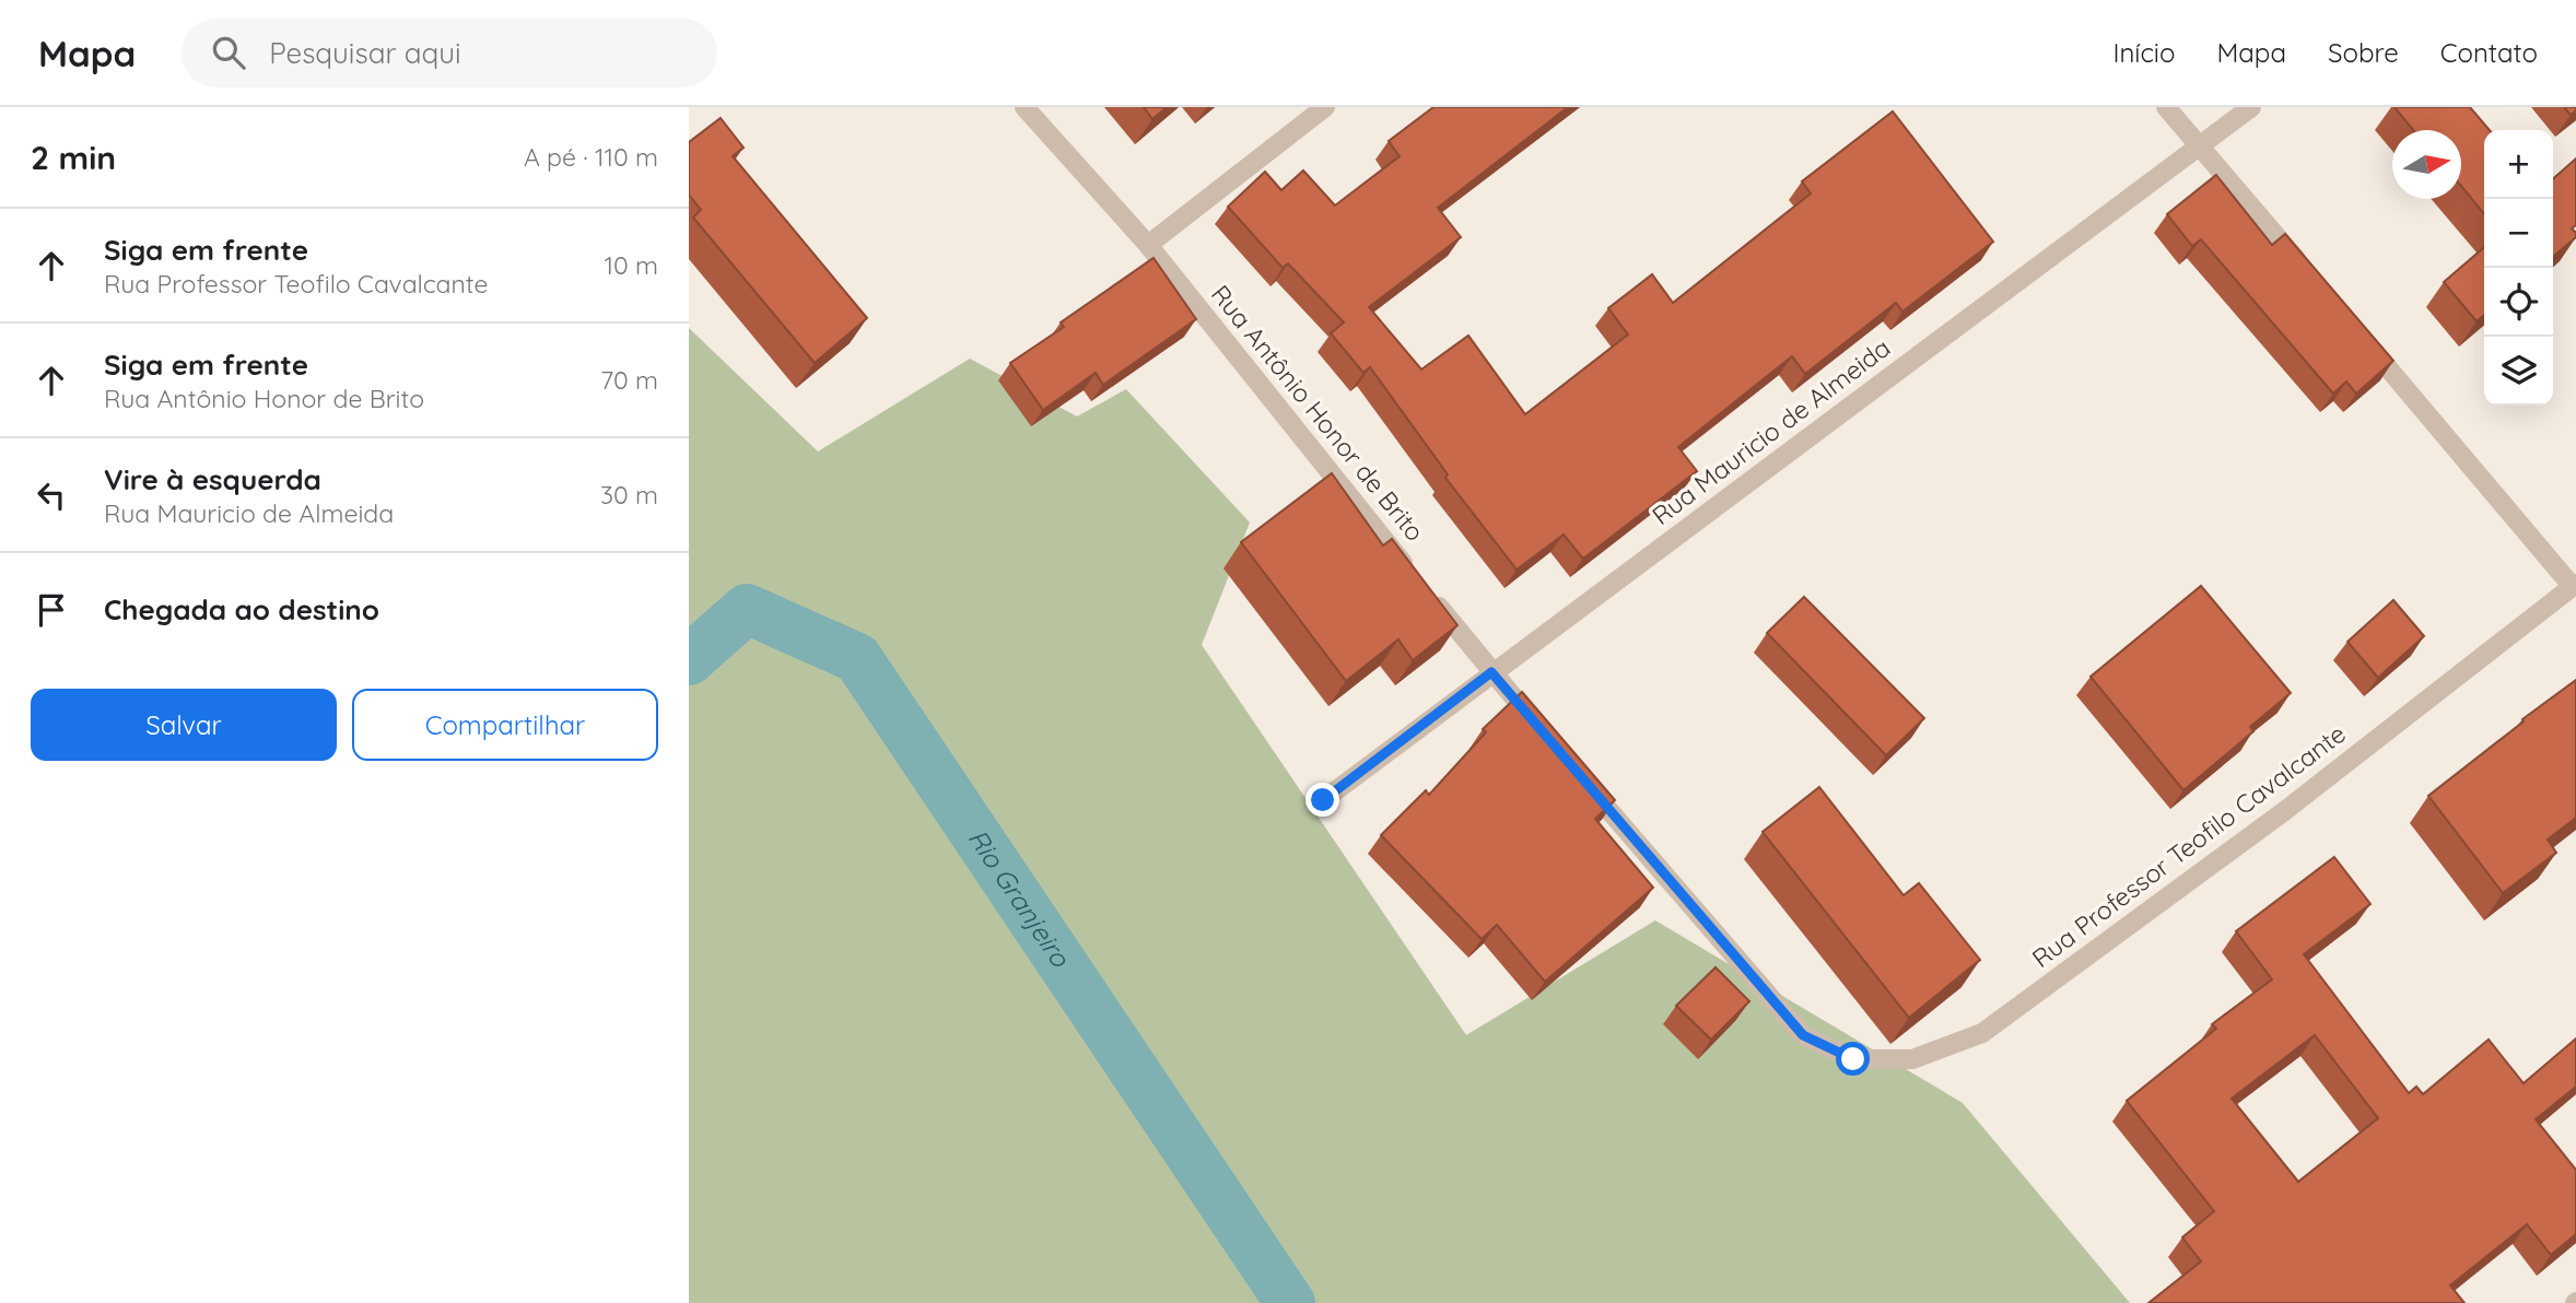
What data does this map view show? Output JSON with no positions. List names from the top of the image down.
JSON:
{
  "streets": {
    "street": ["Rua Antônio Honor de Brito", "Rua Mauricio de Almeida", "Rua Professor Teofilo Cavalcante"]
  },
  "crossings": [
    ["Rua Antônio Honor de Brito", "Rua Mauricio de Almeida"]
  ],
  "water": ["Rio Granjeiro"],
  "north": "right",
  "page": {
    "header": "Mapa",
    "search": "Pesquisar aqui",
    "nav": [
      "Início",
      "Mapa",
      "Sobre",
      "Contato"
    ],
    "heading": ["2 min", "A pé · 110 m"],
    "map_buttons": ["+", "−"],
    "list": [
      ["Siga em frente", "Rua Professor Teofilo Cavalcante", "10 m"],
      ["Siga em frente", "Rua Antônio Honor de Brito", "70 m"],
      ["Vire à esquerda", "Rua Mauricio de Almeida", "30 m"],
      "Chegada ao destino"
    ],
    "buttons": ["Salvar", "Compartilhar"]
  }
}
